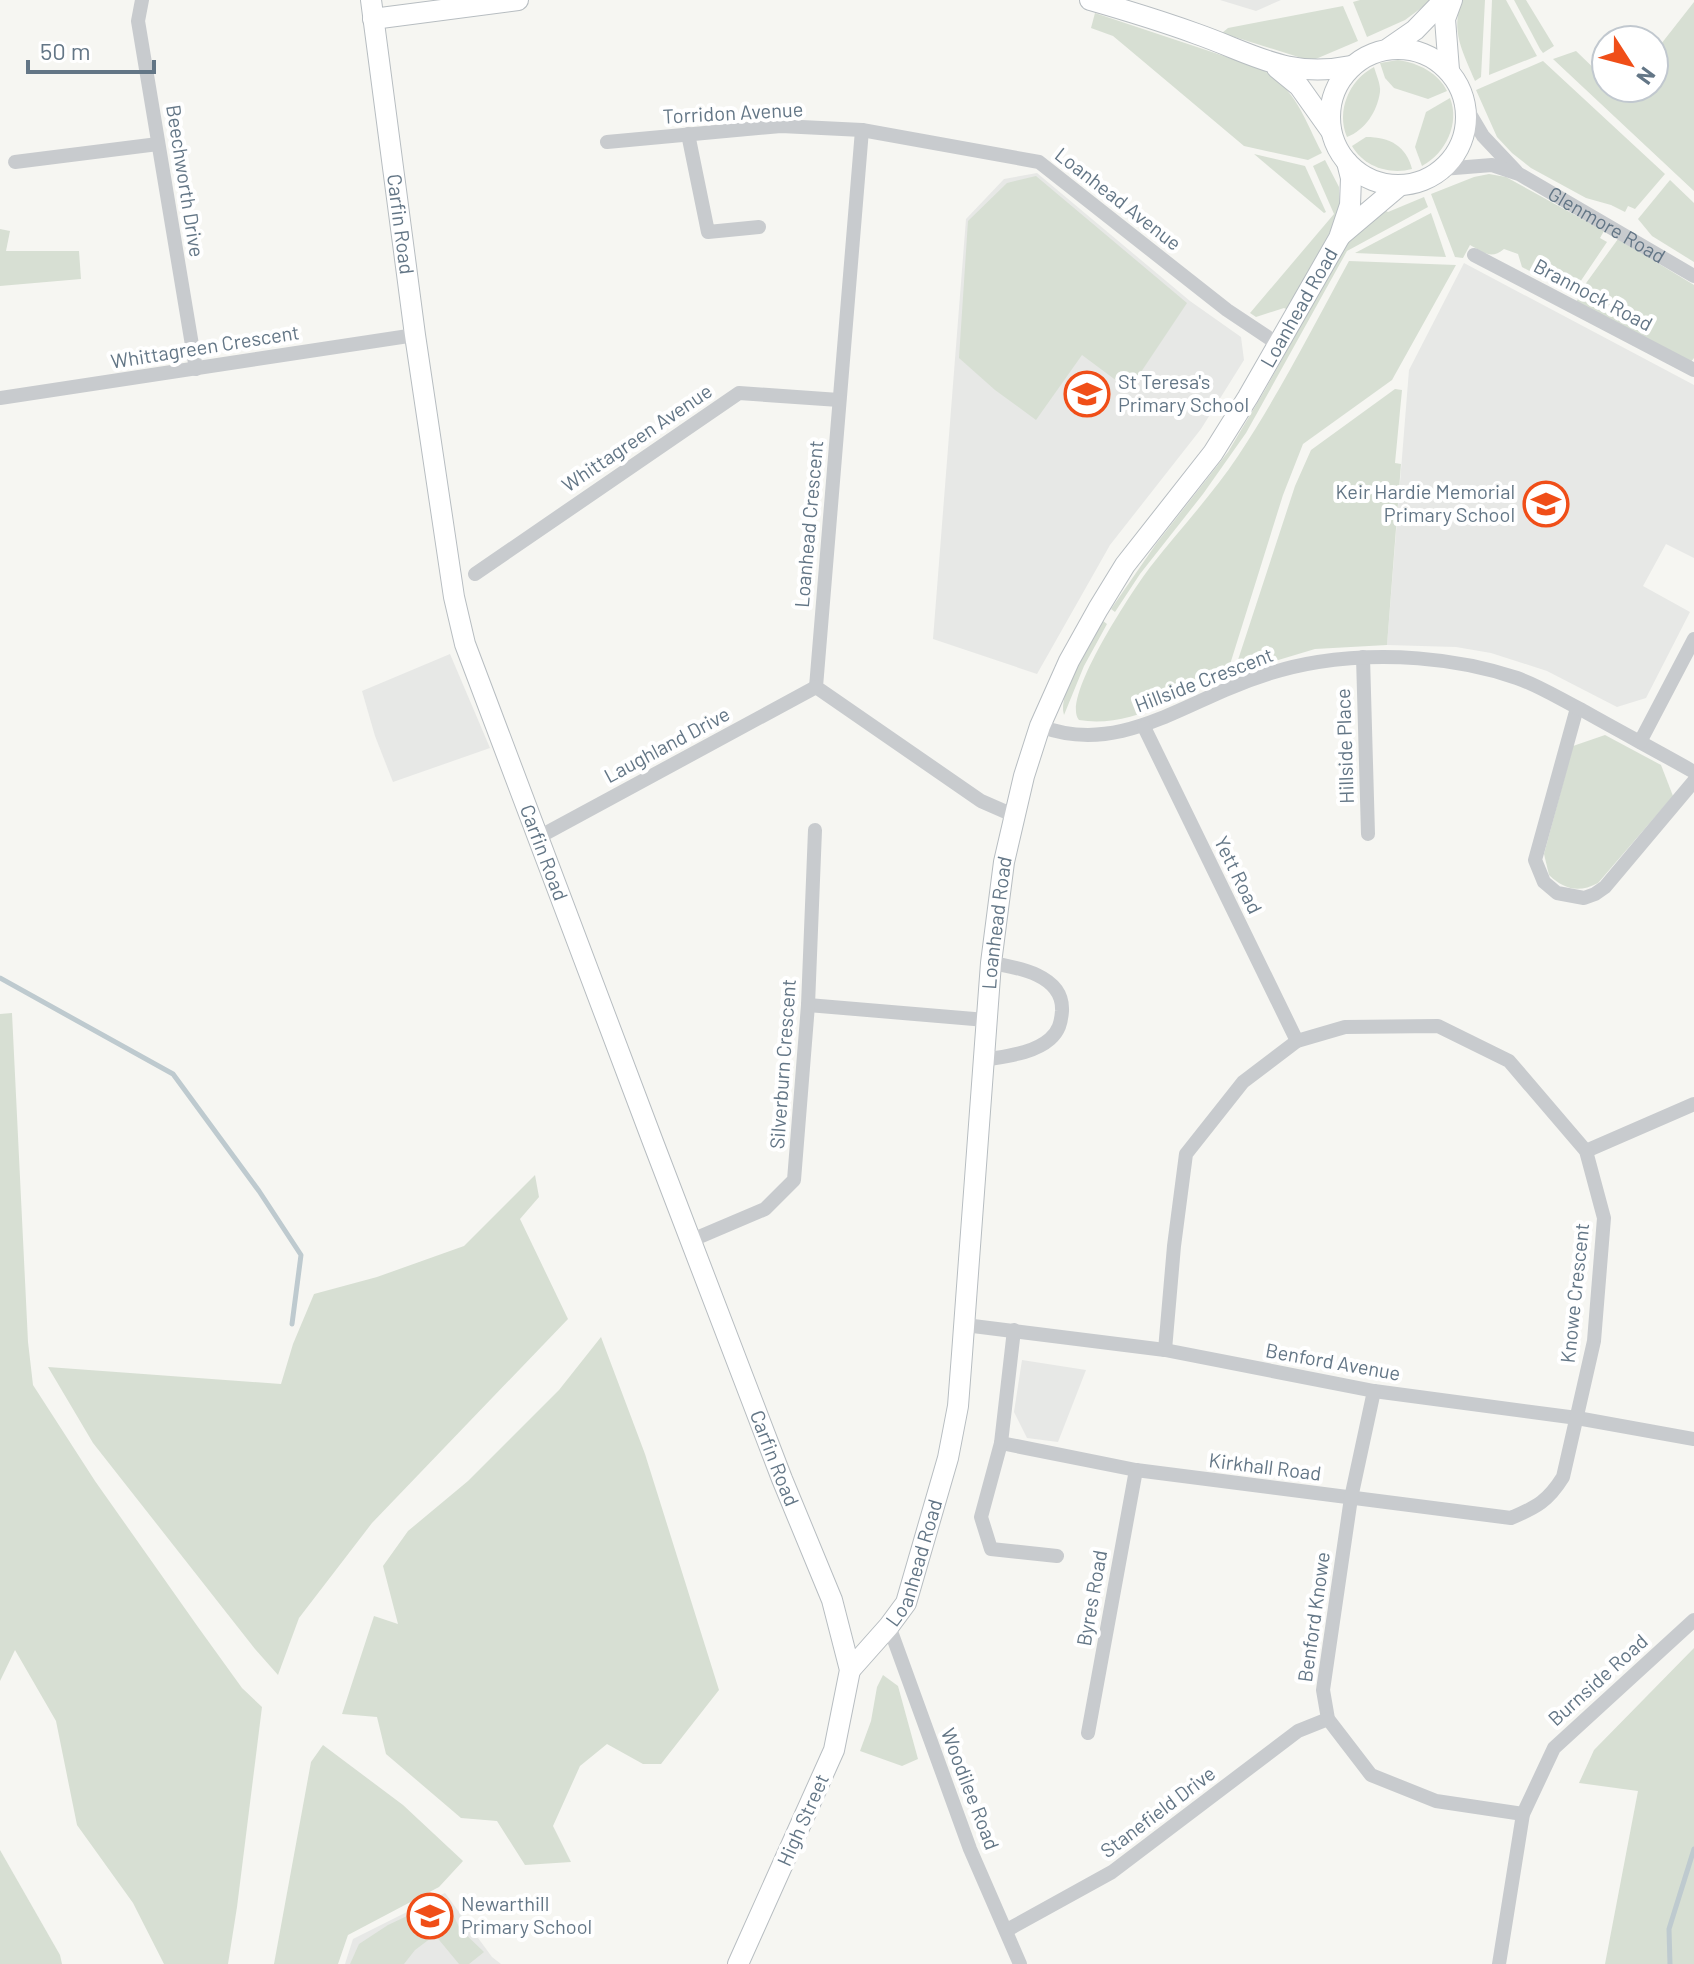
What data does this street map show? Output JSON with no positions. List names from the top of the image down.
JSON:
{
  "streets": {
    "street": [
      "Torridon Avenue",
      "Beechworth Drive",
      "Loanhead Avenue",
      "Carfin Road",
      "Glenmore Road",
      "Brannock Road",
      "Loanhead Road",
      "Whittagreen Crescent",
      "Whittagreen Avenue",
      "Loanhead Crescent",
      "Hillside Crescent",
      "Laughland Drive",
      "Hillside Place",
      "Yett Road",
      "Silverburn Crescent",
      "Knowe Crescent",
      "Benford Avenue",
      "Kirkhall Road",
      "Byres Road",
      "Benford Knowe",
      "Burnside Road",
      "Woodilee Road",
      "Stanefield Drive",
      "High Street"
    ]
  },
  "crossings": [
    ["Torridon Avenue", "Loanhead Avenue"],
    ["Torridon Avenue", "Loanhead Crescent"],
    ["Beechworth Drive", "Whittagreen Crescent"],
    ["Loanhead Avenue", "Loanhead Road"],
    ["Loanhead Avenue", "Loanhead Crescent"],
    ["Carfin Road", "Loanhead Road"],
    ["Carfin Road", "Whittagreen Crescent"],
    ["Carfin Road", "Laughland Drive"],
    ["Carfin Road", "Silverburn Crescent"],
    ["Carfin Road", "High Street"],
    ["Glenmore Road", "Loanhead Road"],
    ["Loanhead Road", "Hillside Crescent"],
    ["Loanhead Road", "Benford Avenue"],
    ["Loanhead Road", "Woodilee Road"],
    ["Loanhead Road", "High Street"],
    ["Whittagreen Avenue", "Loanhead Crescent"],
    ["Loanhead Crescent", "Laughland Drive"],
    ["Hillside Crescent", "Hillside Place"],
    ["Hillside Crescent", "Yett Road"],
    ["Yett Road", "Knowe Crescent"],
    ["Knowe Crescent", "Benford Avenue"],
    ["Knowe Crescent", "Kirkhall Road"],
    ["Benford Avenue", "Kirkhall Road"],
    ["Benford Avenue", "Benford Knowe"],
    ["Kirkhall Road", "Byres Road"],
    ["Kirkhall Road", "Benford Knowe"],
    ["Benford Knowe", "Stanefield Drive"],
    ["Woodilee Road", "Stanefield Drive"]
  ],
  "places": {
    "school or university": ["St Teresa's Primary School", "Keir Hardie Memorial Primary School", "Newarthill Primary School"]
  },
  "scale_bar": "50 m",
  "north": "bottom right"
}
